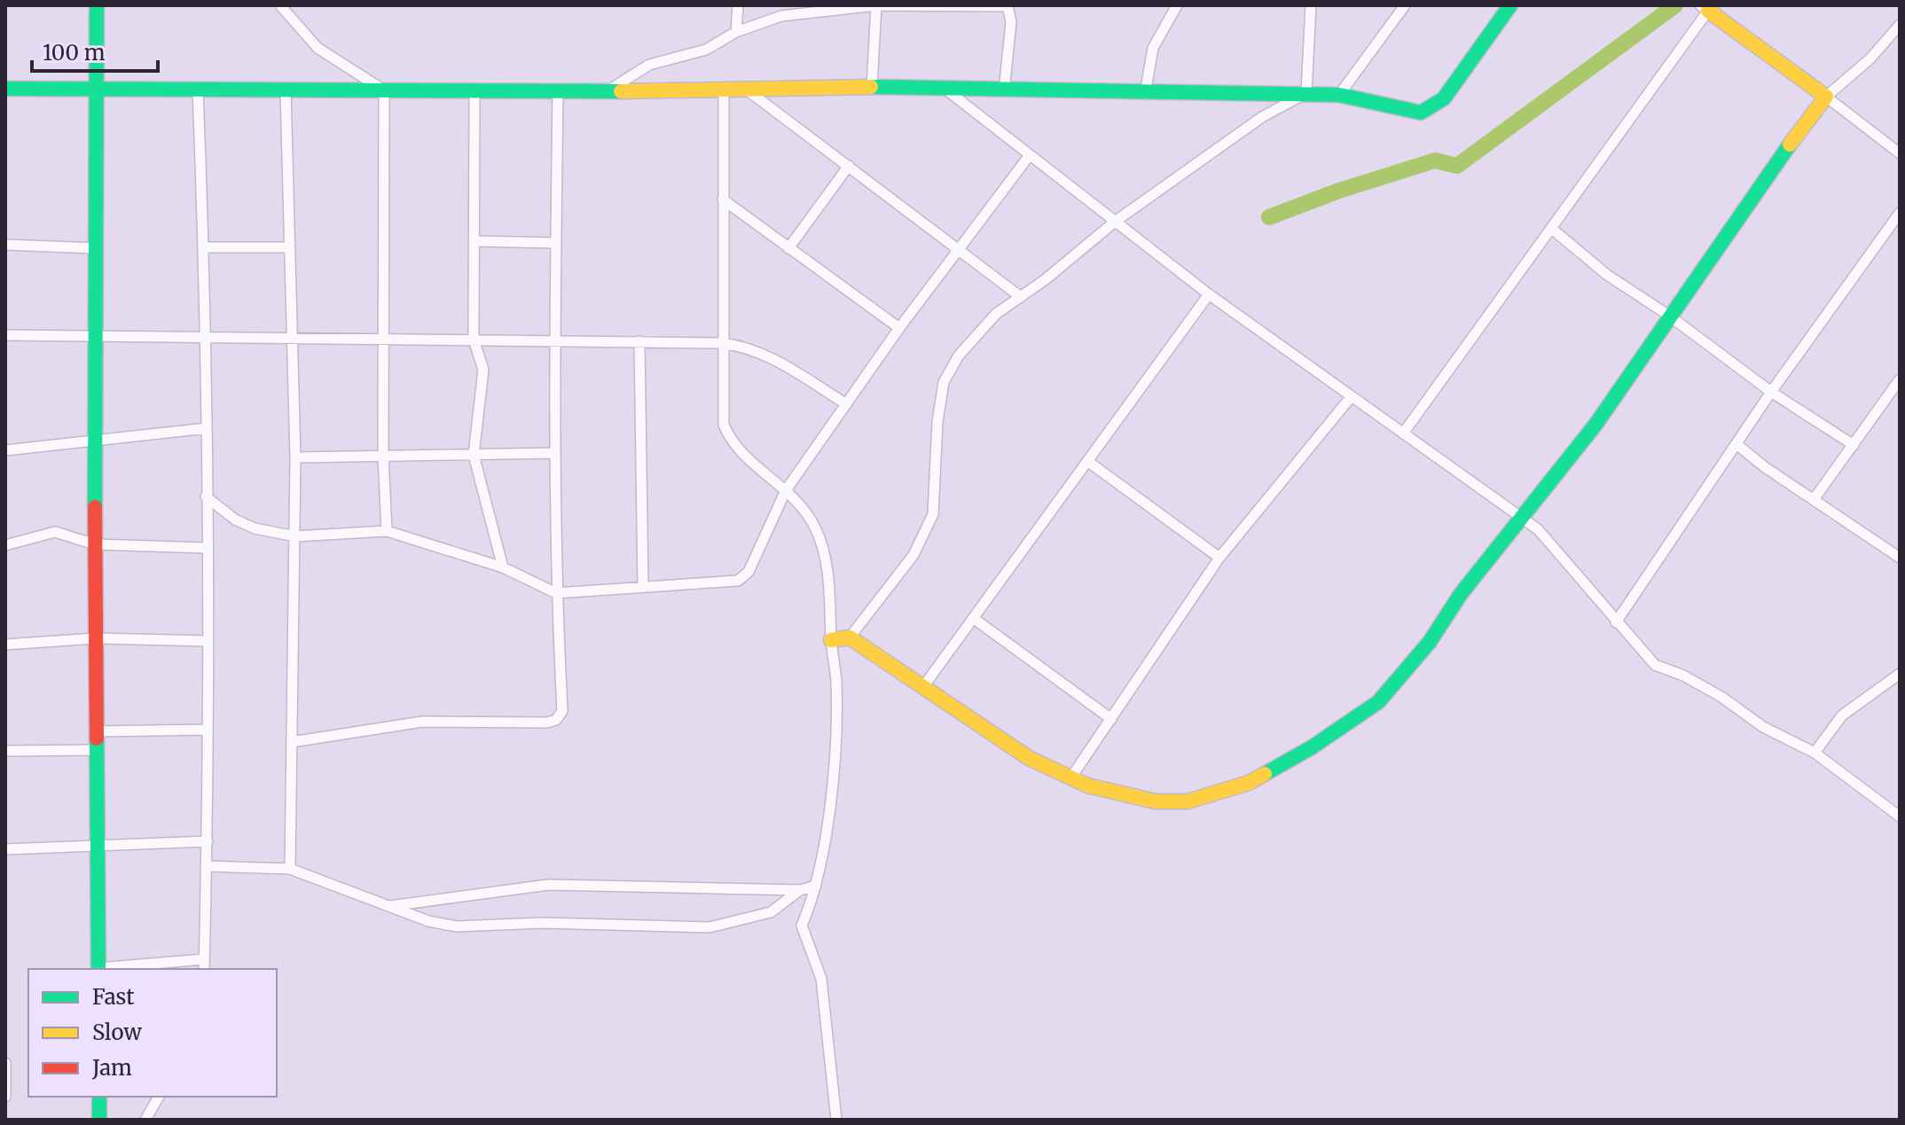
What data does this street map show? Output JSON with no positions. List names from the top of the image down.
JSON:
{
  "legend": ["Fast", "Slow", "Jam"],
  "scale_bar": "100 m"
}
